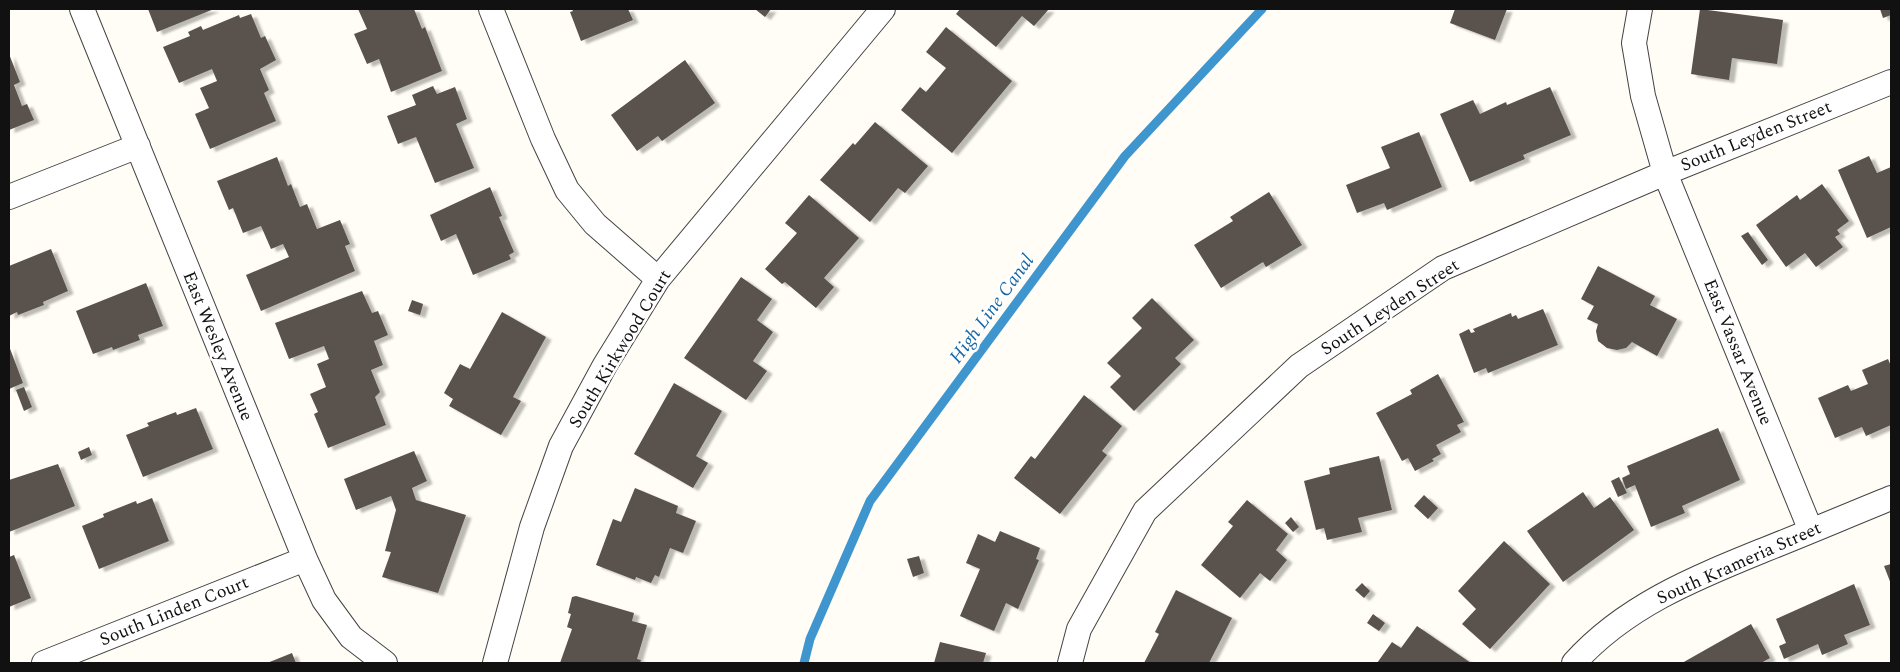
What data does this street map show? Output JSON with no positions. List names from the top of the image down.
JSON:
{
  "streets": {
    "street": [
      "South Leyden Street",
      "East Wesley Avenue",
      "South Kirkwood Court",
      "East Vassar Avenue",
      "South Krameria Street",
      "South Linden Court"
    ]
  },
  "crossings": [
    ["South Leyden Street", "East Vassar Avenue"],
    ["East Wesley Avenue", "South Linden Court"],
    ["East Vassar Avenue", "South Krameria Street"]
  ],
  "water": ["High Line Canal"]
}
